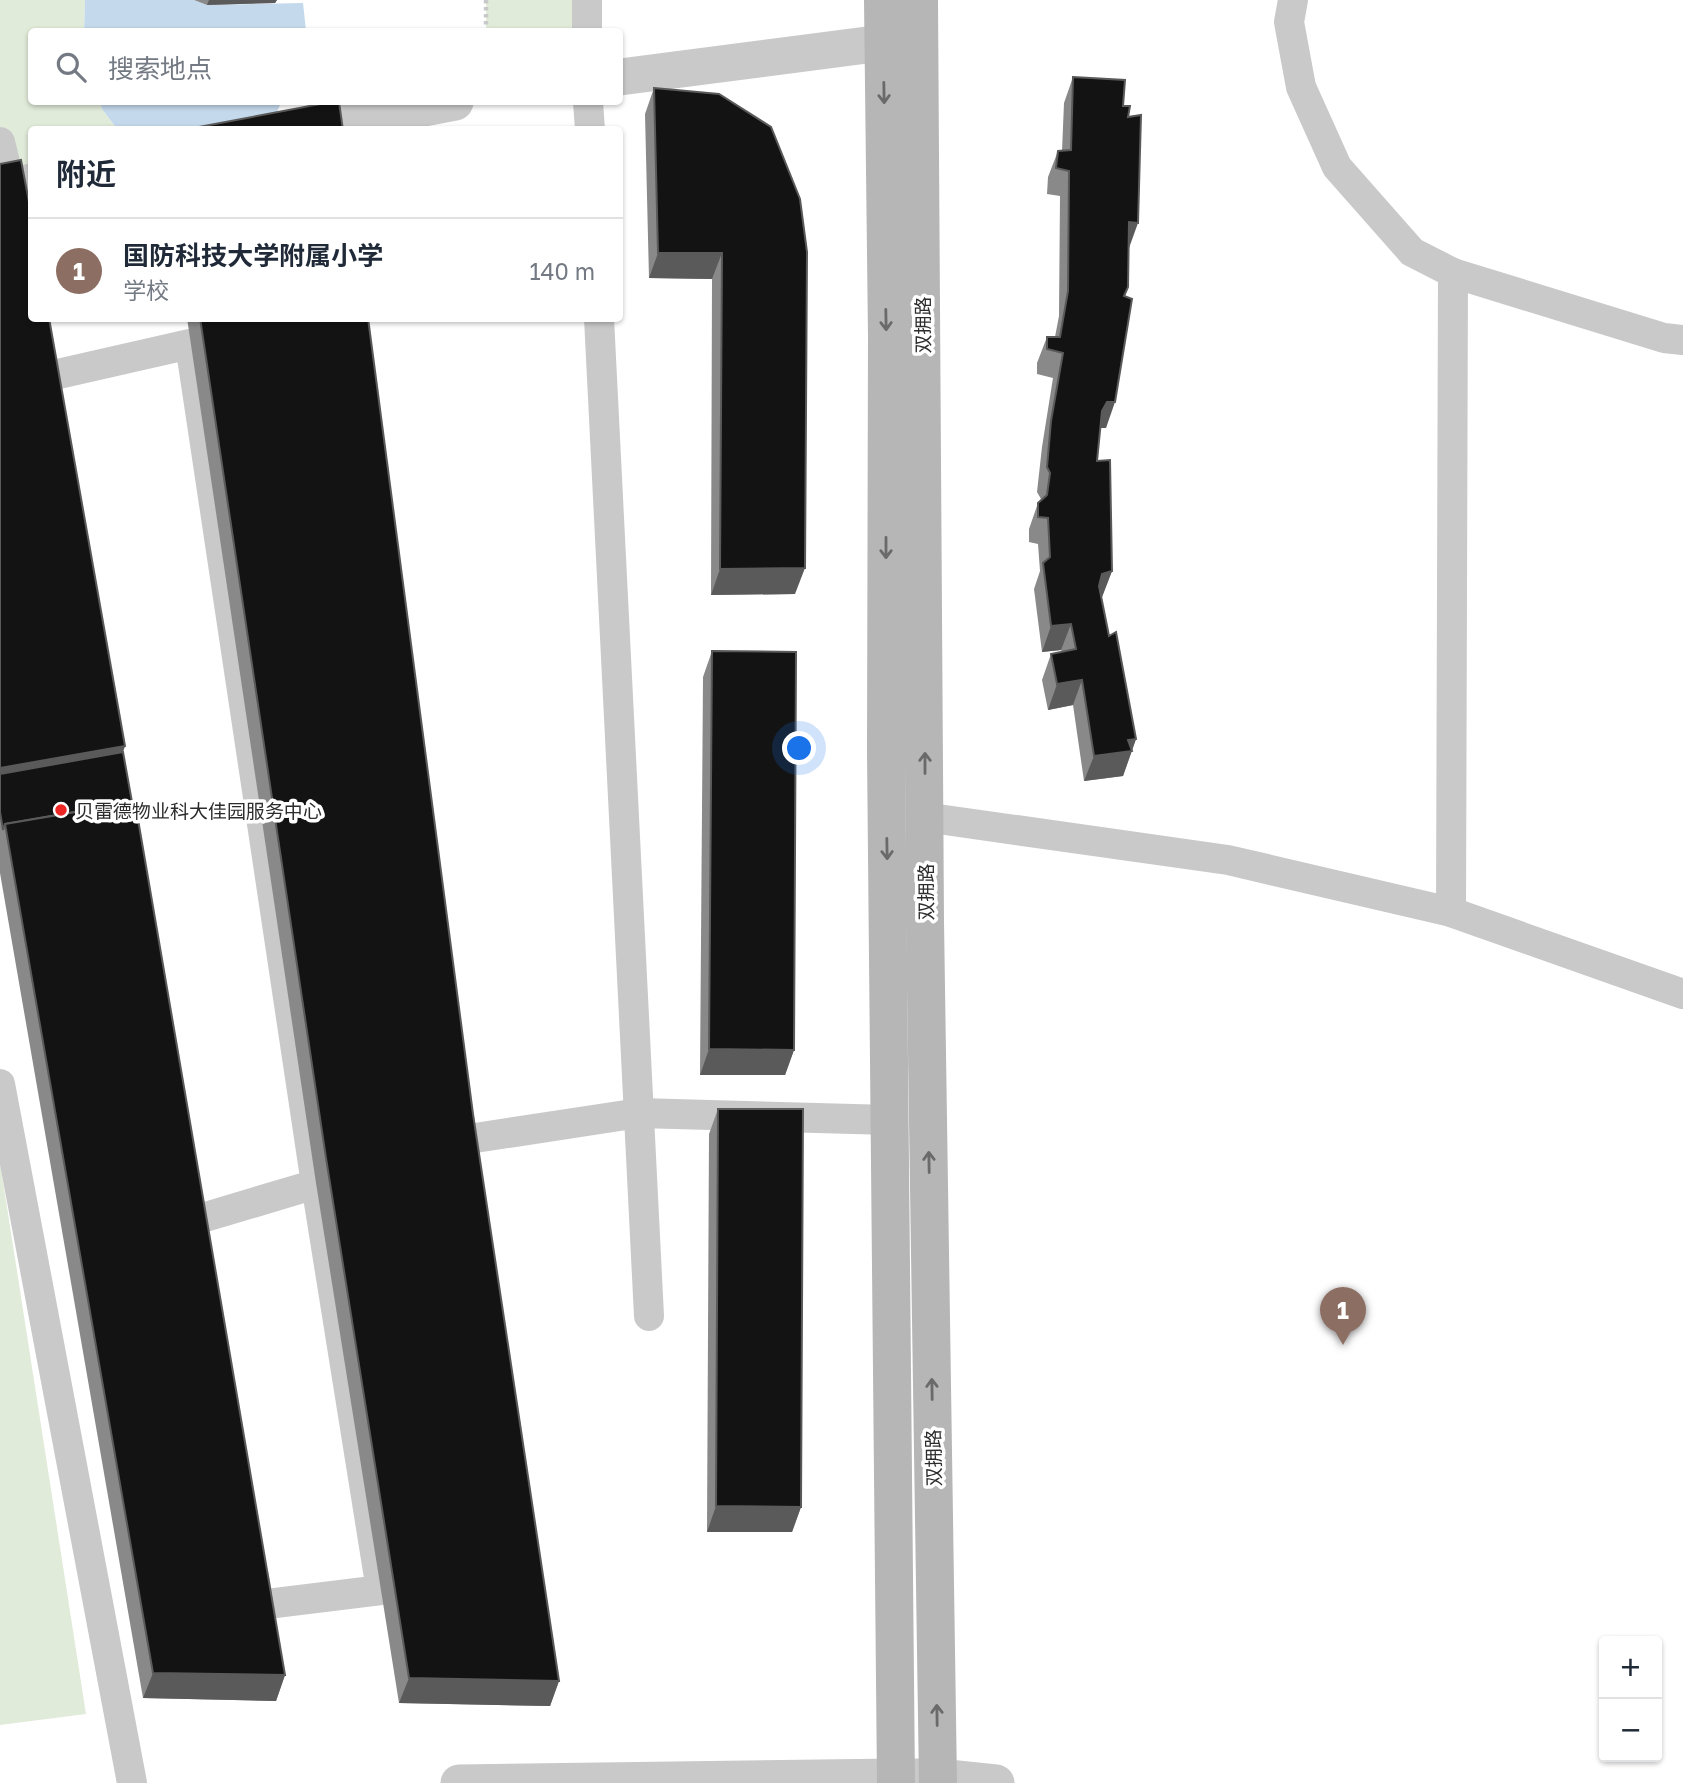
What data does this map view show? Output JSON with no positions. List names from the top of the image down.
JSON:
{
  "streets": {
    "main road": ["双拥路"]
  },
  "places": ["贝雷德物业科大佳园服务中心"],
  "page": {
    "search": "搜索地点",
    "heading": "附近",
    "list": [
      {
        "mark": "1",
        "name": "国防科技大学附属小学",
        "note": "学校",
        "value": "140 m"
      }
    ],
    "pins": "1",
    "map_buttons": ["+", "−"]
  }
}
